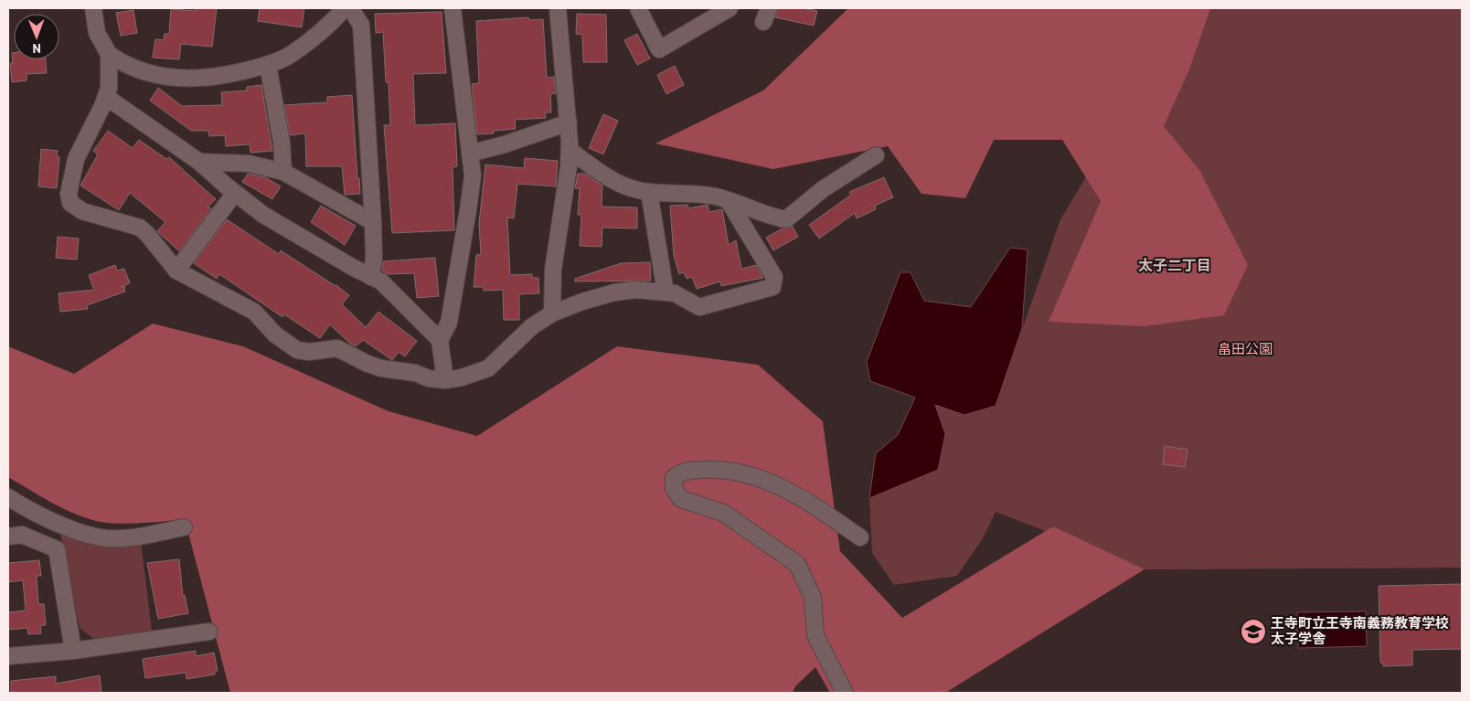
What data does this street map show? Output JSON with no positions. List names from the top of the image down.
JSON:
{
  "districts": ["太子二丁目"],
  "parks": ["畠田公園"],
  "places": {
    "school or university": ["王寺町立王寺南義務教育学校 太子学舎"]
  },
  "north": "bottom"
}
